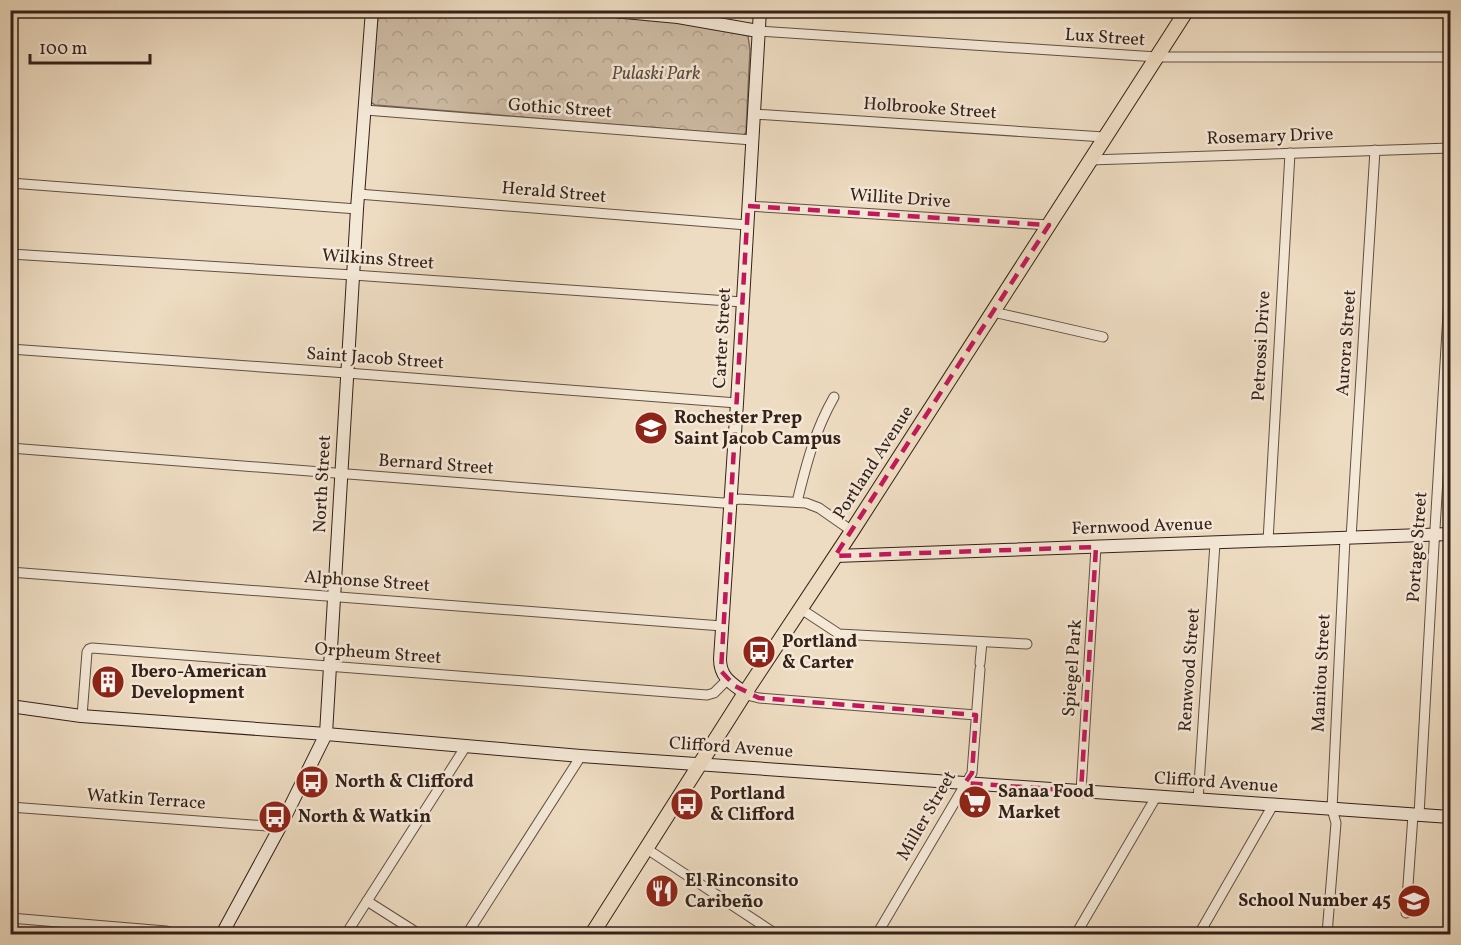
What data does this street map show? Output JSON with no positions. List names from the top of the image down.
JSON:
{
  "streets": {
    "main road": [
      "Carter Street",
      "Portland Avenue",
      "North Street",
      "Fernwood Avenue",
      "Clifford Avenue"
    ],
    "street": [
      "Lux Street",
      "Gothic Street",
      "Holbrooke Street",
      "Rosemary Drive",
      "Herald Street",
      "Willite Drive",
      "Wilkins Street",
      "Aurora Street",
      "Petrossi Drive",
      "Saint Jacob Street",
      "Bernard Street",
      "Portage Street",
      "Alphonse Street",
      "Orpheum Street",
      "Spiegel Park",
      "Renwood Street",
      "Manitou Street",
      "Watkin Terrace",
      "Miller Street"
    ]
  },
  "crossings": [
    ["Lux Street", "Carter Street"],
    ["Lux Street", "Portland Avenue"],
    ["Gothic Street", "Carter Street"],
    ["Gothic Street", "North Street"],
    ["Holbrooke Street", "Carter Street"],
    ["Holbrooke Street", "Portland Avenue"],
    ["Rosemary Drive", "Aurora Street"],
    ["Rosemary Drive", "Petrossi Drive"],
    ["Rosemary Drive", "Portland Avenue"],
    ["Herald Street", "Carter Street"],
    ["Herald Street", "North Street"],
    ["Willite Drive", "Carter Street"],
    ["Willite Drive", "Portland Avenue"],
    ["Wilkins Street", "Carter Street"],
    ["Wilkins Street", "North Street"],
    ["Carter Street", "Saint Jacob Street"],
    ["Carter Street", "Bernard Street"],
    ["Carter Street", "Alphonse Street"],
    ["Carter Street", "Orpheum Street"],
    ["Aurora Street", "Fernwood Avenue"],
    ["Aurora Street", "Manitou Street"],
    ["Petrossi Drive", "Fernwood Avenue"],
    ["Saint Jacob Street", "North Street"],
    ["Portland Avenue", "Bernard Street"],
    ["Portland Avenue", "Fernwood Avenue"],
    ["Portland Avenue", "Clifford Avenue"],
    ["Bernard Street", "North Street"],
    ["North Street", "Alphonse Street"],
    ["North Street", "Orpheum Street"],
    ["North Street", "Clifford Avenue"],
    ["North Street", "Watkin Terrace"],
    ["Fernwood Avenue", "Portage Street"],
    ["Fernwood Avenue", "Spiegel Park"],
    ["Fernwood Avenue", "Renwood Street"],
    ["Fernwood Avenue", "Manitou Street"],
    ["Portage Street", "Clifford Avenue"],
    ["Orpheum Street", "Clifford Avenue"],
    ["Spiegel Park", "Clifford Avenue"],
    ["Renwood Street", "Clifford Avenue"],
    ["Manitou Street", "Clifford Avenue"],
    ["Clifford Avenue", "Miller Street"]
  ],
  "parks": ["Pulaski Park"],
  "places": {
    "school or university": ["Rochester Prep Saint Jacob Campus", "School Number 45"],
    "bus stop": [
      "Portland & Carter",
      "North & Clifford",
      "Portland & Clifford",
      "North & Watkin"
    ],
    "building": ["Ibero-American Development"],
    "supermarket": ["Sanaa Food Market"],
    "restaurant": ["El Rinconsito Caribeño"]
  },
  "scale_bar": "100 m"
}
